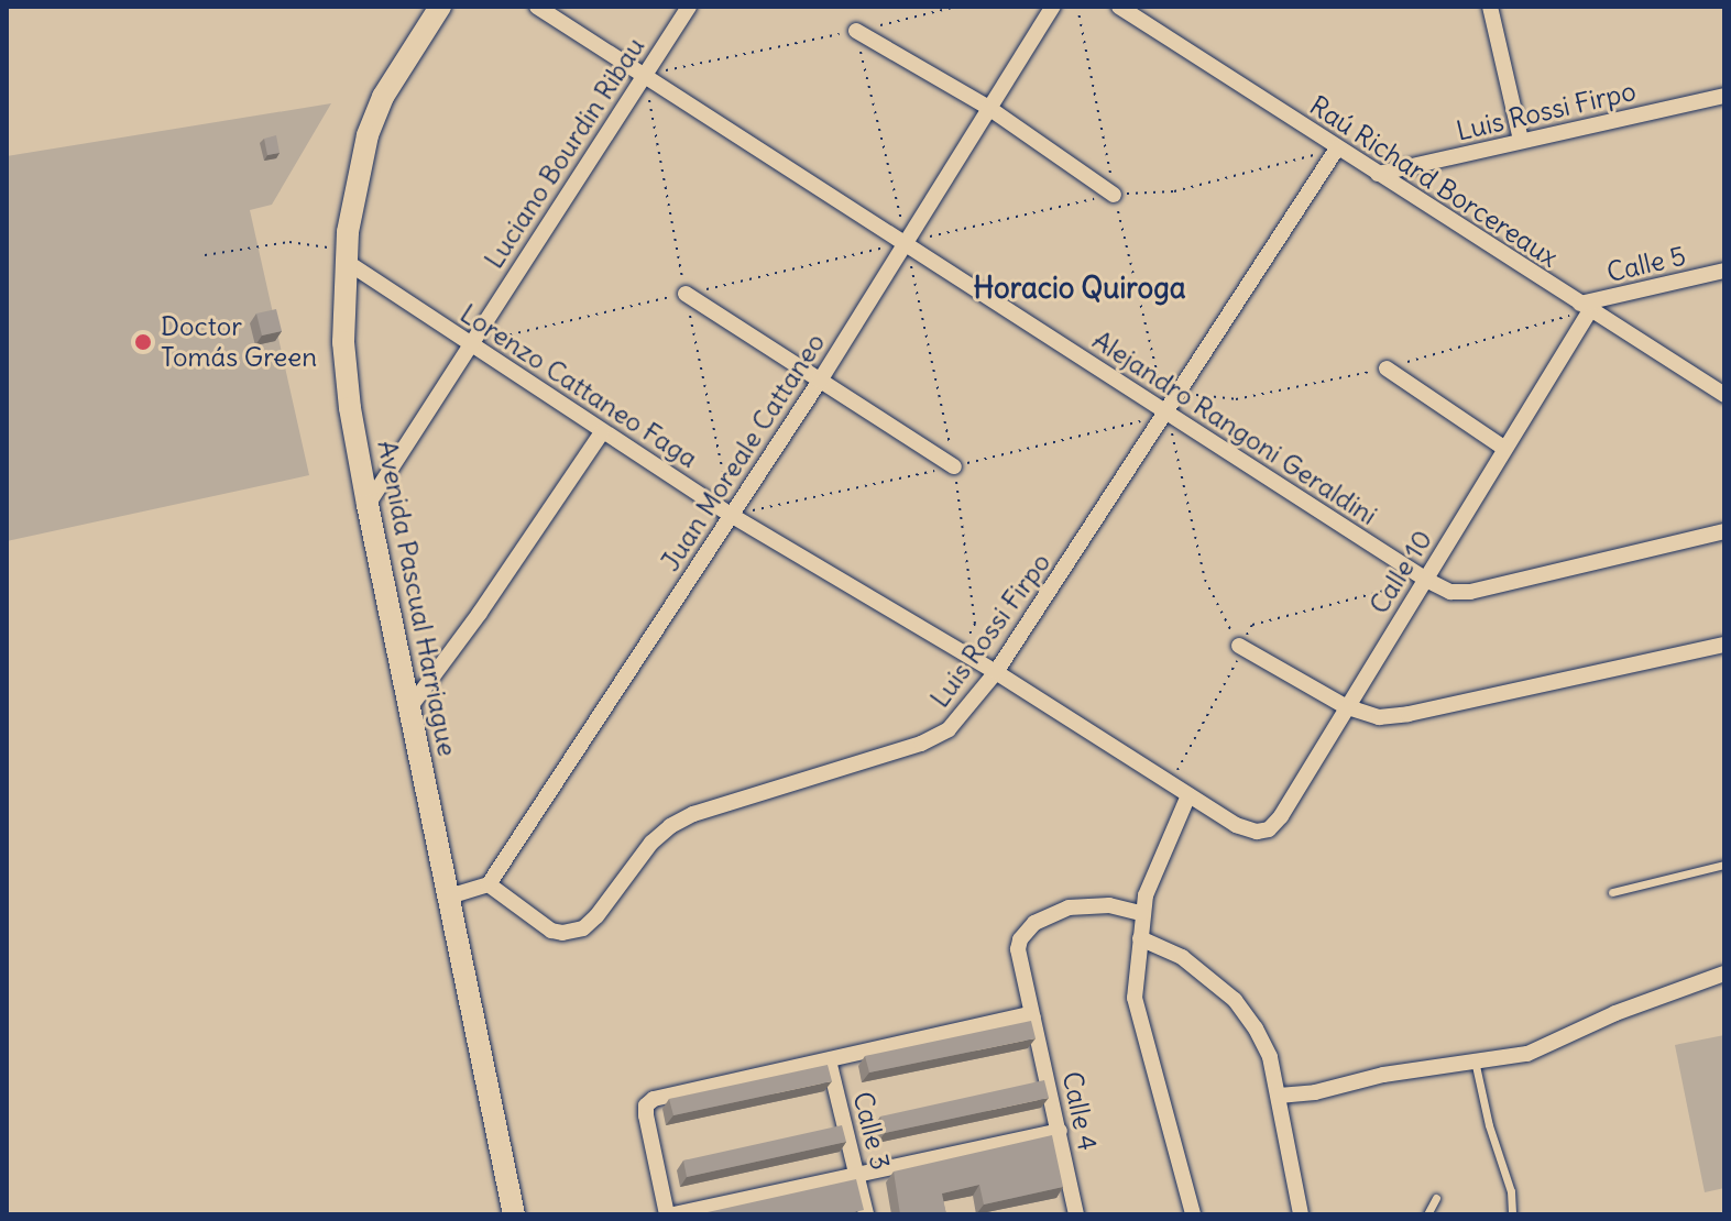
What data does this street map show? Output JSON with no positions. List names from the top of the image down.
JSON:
{
  "streets": {
    "street": [
      "Luis Rossi Firpo",
      "Luciano Bourdin Ribau",
      "Raú Richard Borcereaux",
      "Calle 5",
      "Lorenzo Cattaneo Faga",
      "Alejandro Rangoni Geraldini",
      "Juan Moreale Cattaneo",
      "Calle 10",
      "Avenida Pascual Harriague",
      "Calle 4",
      "Calle 3"
    ]
  },
  "crossings": [
    ["Luis Rossi Firpo", "Raú Richard Borcereaux"],
    ["Luis Rossi Firpo", "Lorenzo Cattaneo Faga"],
    ["Luis Rossi Firpo", "Alejandro Rangoni Geraldini"],
    ["Luis Rossi Firpo", "Juan Moreale Cattaneo"],
    ["Luciano Bourdin Ribau", "Lorenzo Cattaneo Faga"],
    ["Luciano Bourdin Ribau", "Alejandro Rangoni Geraldini"],
    ["Luciano Bourdin Ribau", "Avenida Pascual Harriague"],
    ["Raú Richard Borcereaux", "Calle 5"],
    ["Raú Richard Borcereaux", "Calle 10"],
    ["Calle 5", "Calle 10"],
    ["Lorenzo Cattaneo Faga", "Juan Moreale Cattaneo"],
    ["Lorenzo Cattaneo Faga", "Calle 10"],
    ["Lorenzo Cattaneo Faga", "Avenida Pascual Harriague"],
    ["Alejandro Rangoni Geraldini", "Juan Moreale Cattaneo"],
    ["Alejandro Rangoni Geraldini", "Calle 10"]
  ],
  "districts": ["Horacio Quiroga"],
  "places": ["Doctor Tomás Green"]
}
